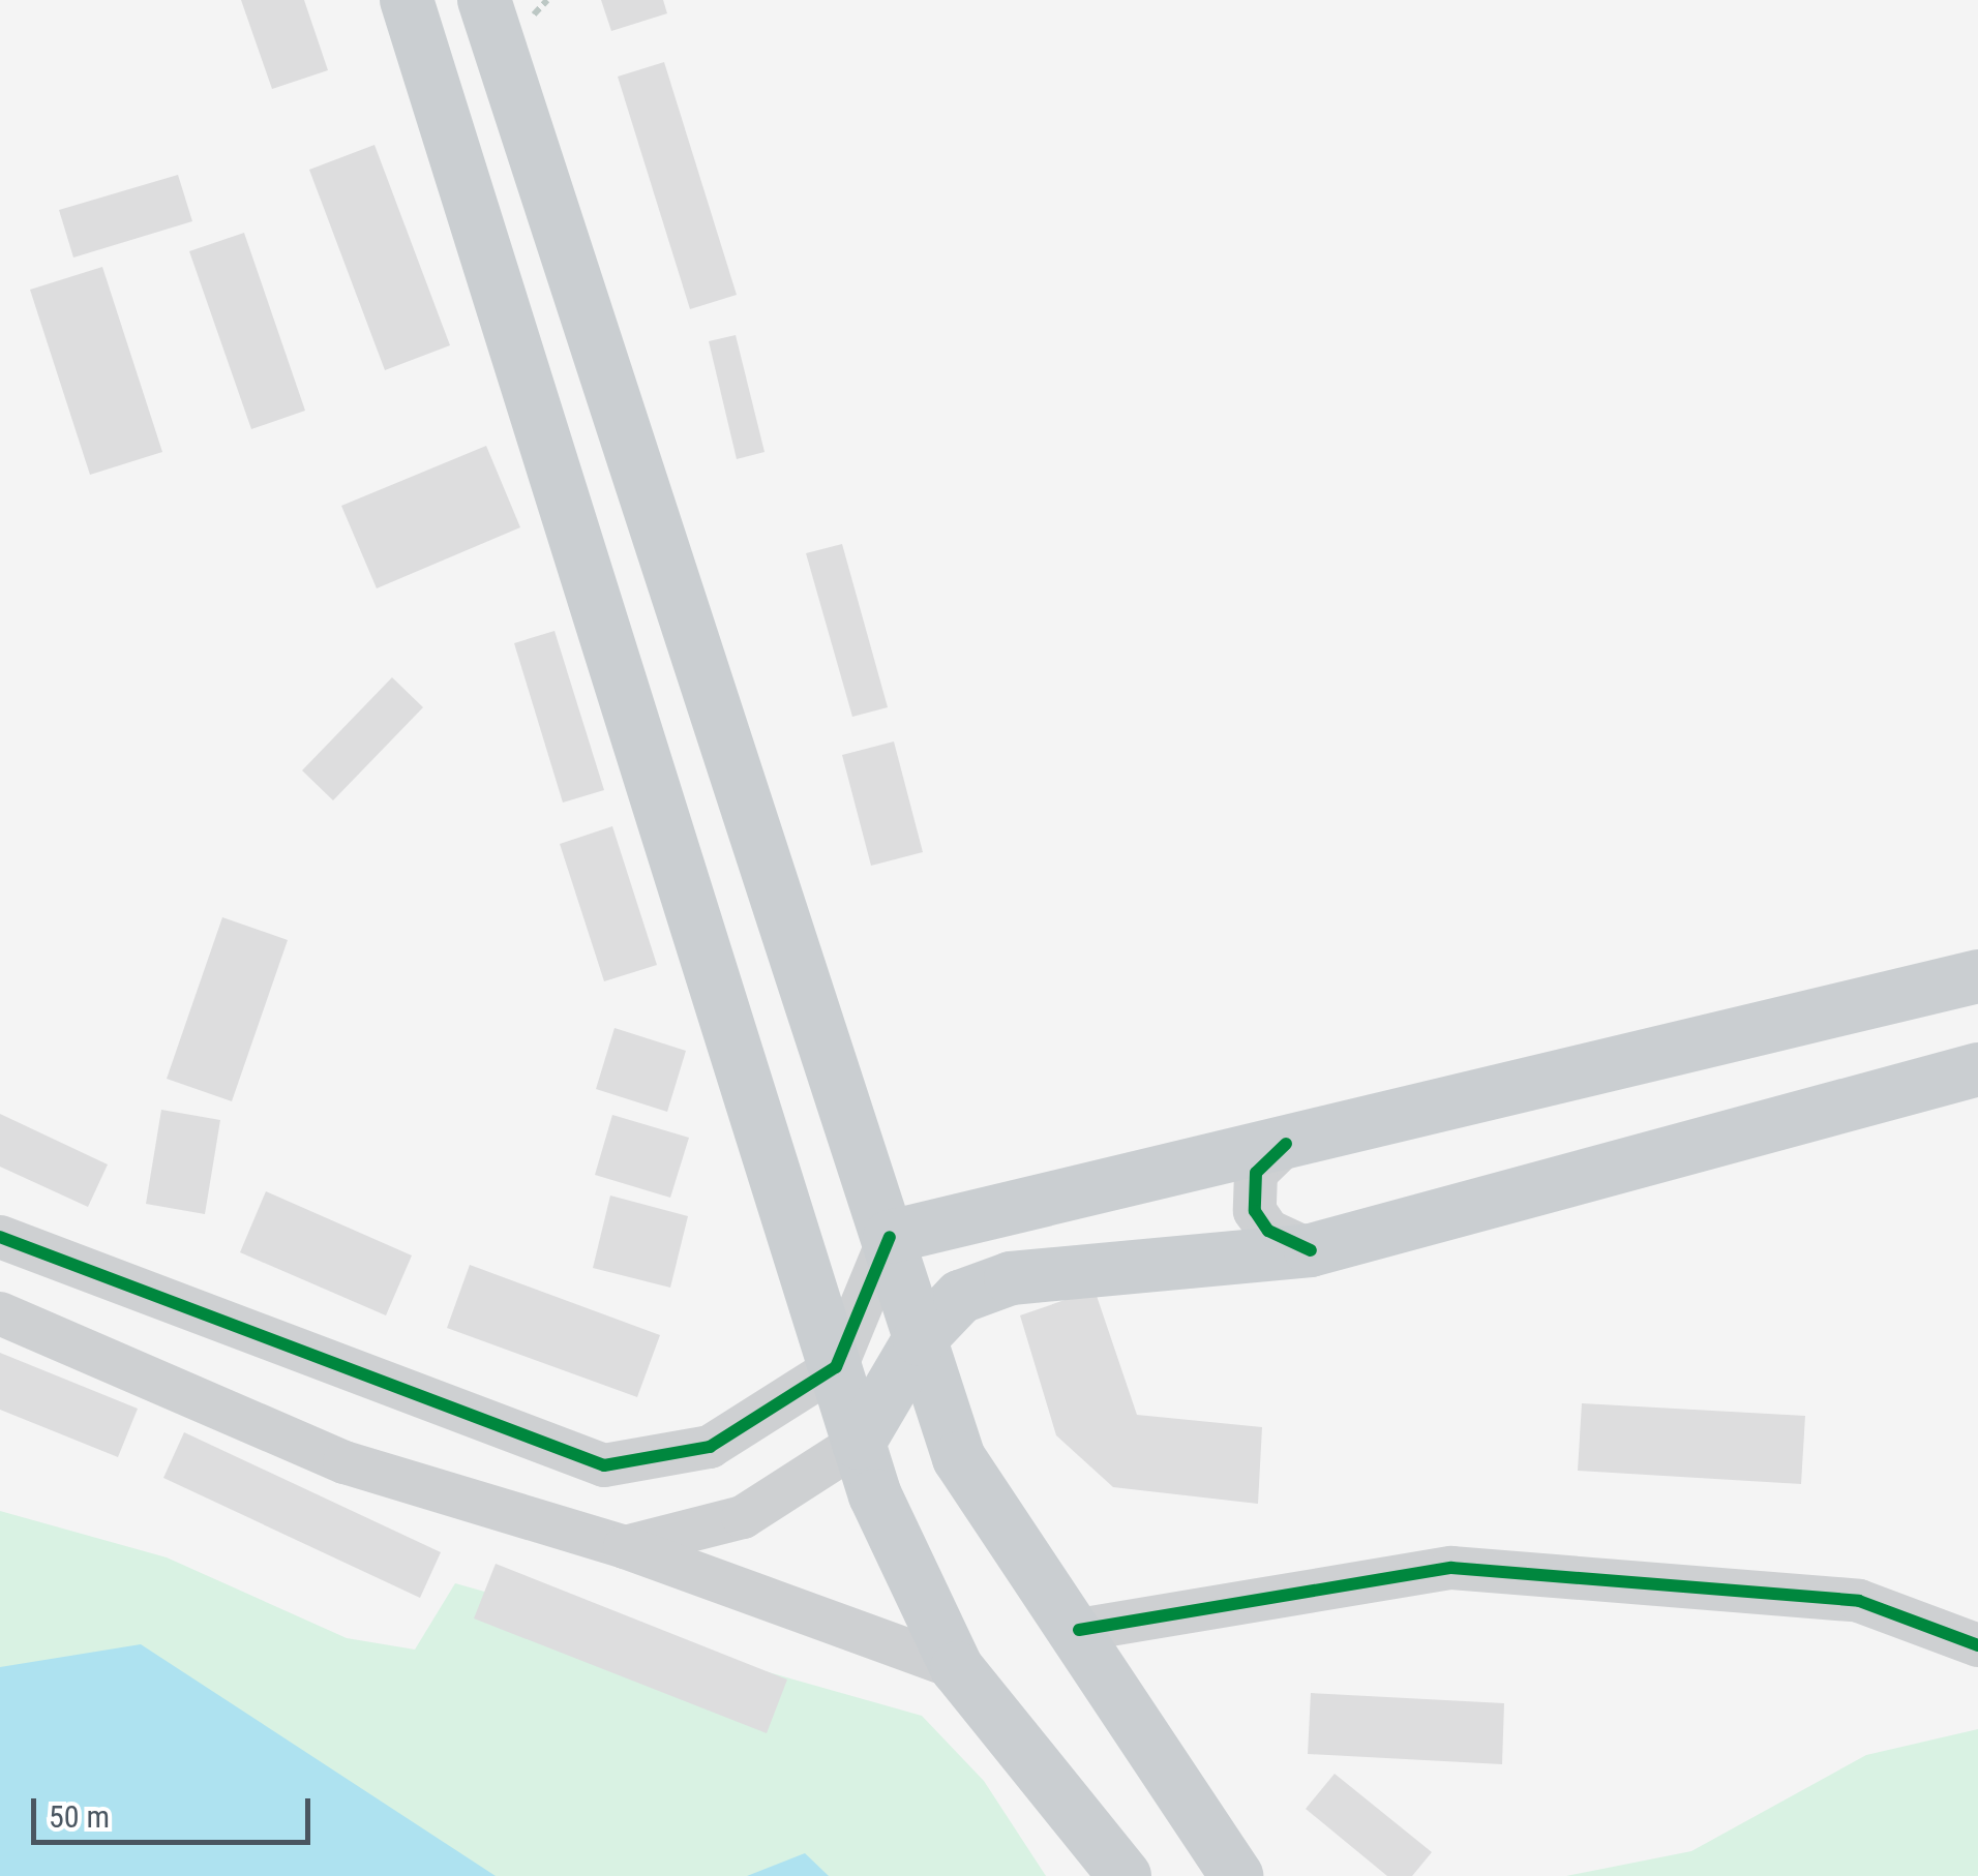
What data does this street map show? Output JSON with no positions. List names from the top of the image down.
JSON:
{
  "scale_bar": "50 m"
}
